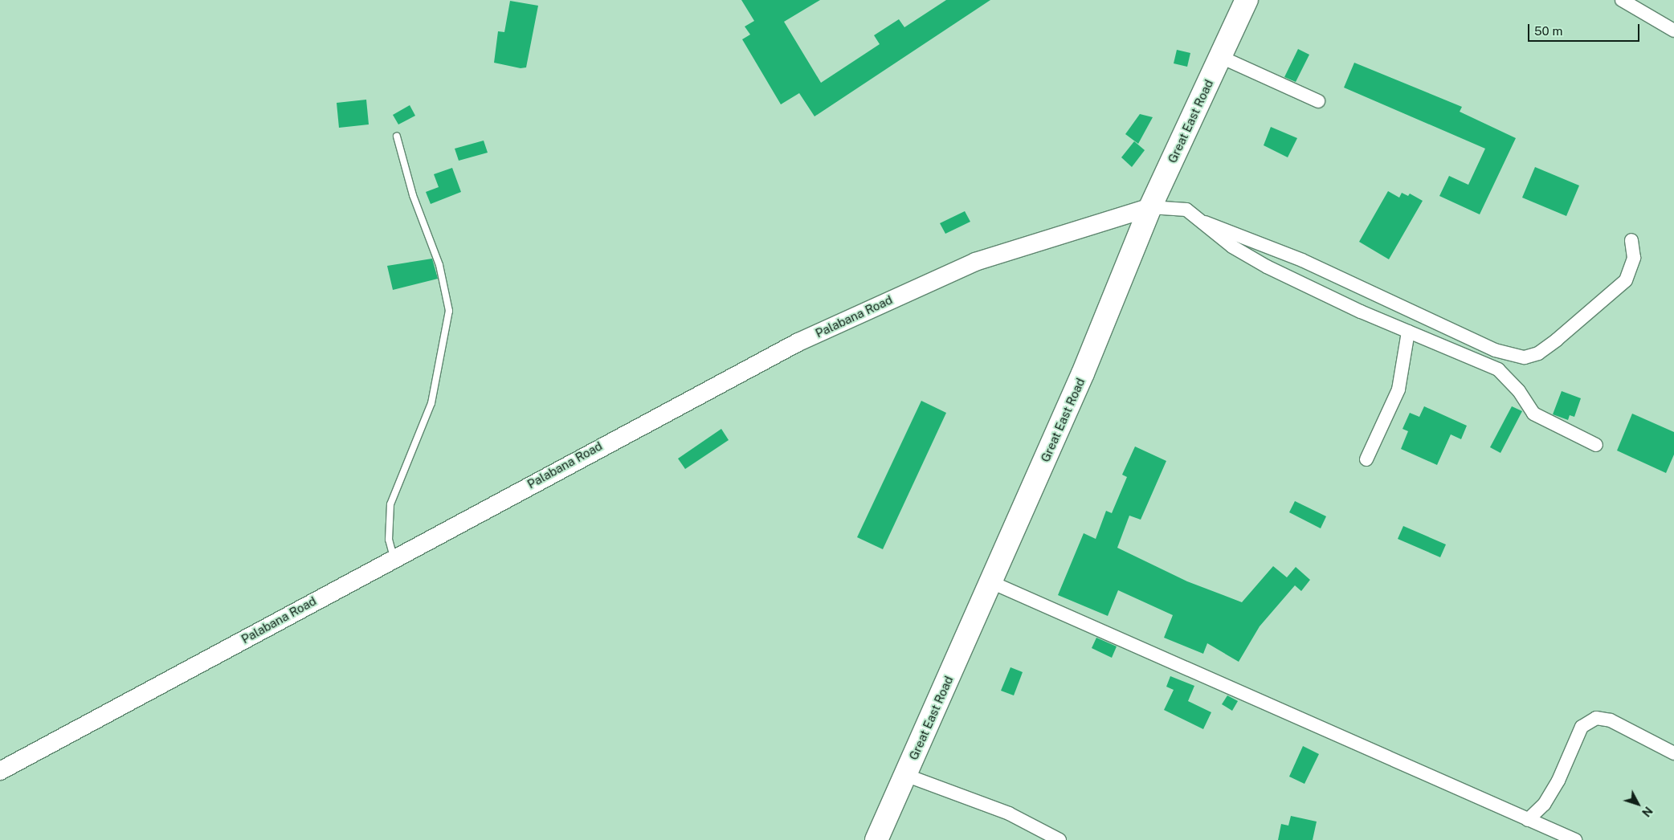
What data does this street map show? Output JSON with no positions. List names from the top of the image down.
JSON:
{
  "streets": {
    "highway": ["Great East Road"],
    "street": ["Palabana Road"]
  },
  "crossings": [
    ["Great East Road", "Palabana Road"]
  ],
  "scale_bar": "50 m",
  "north": "bottom right"
}
